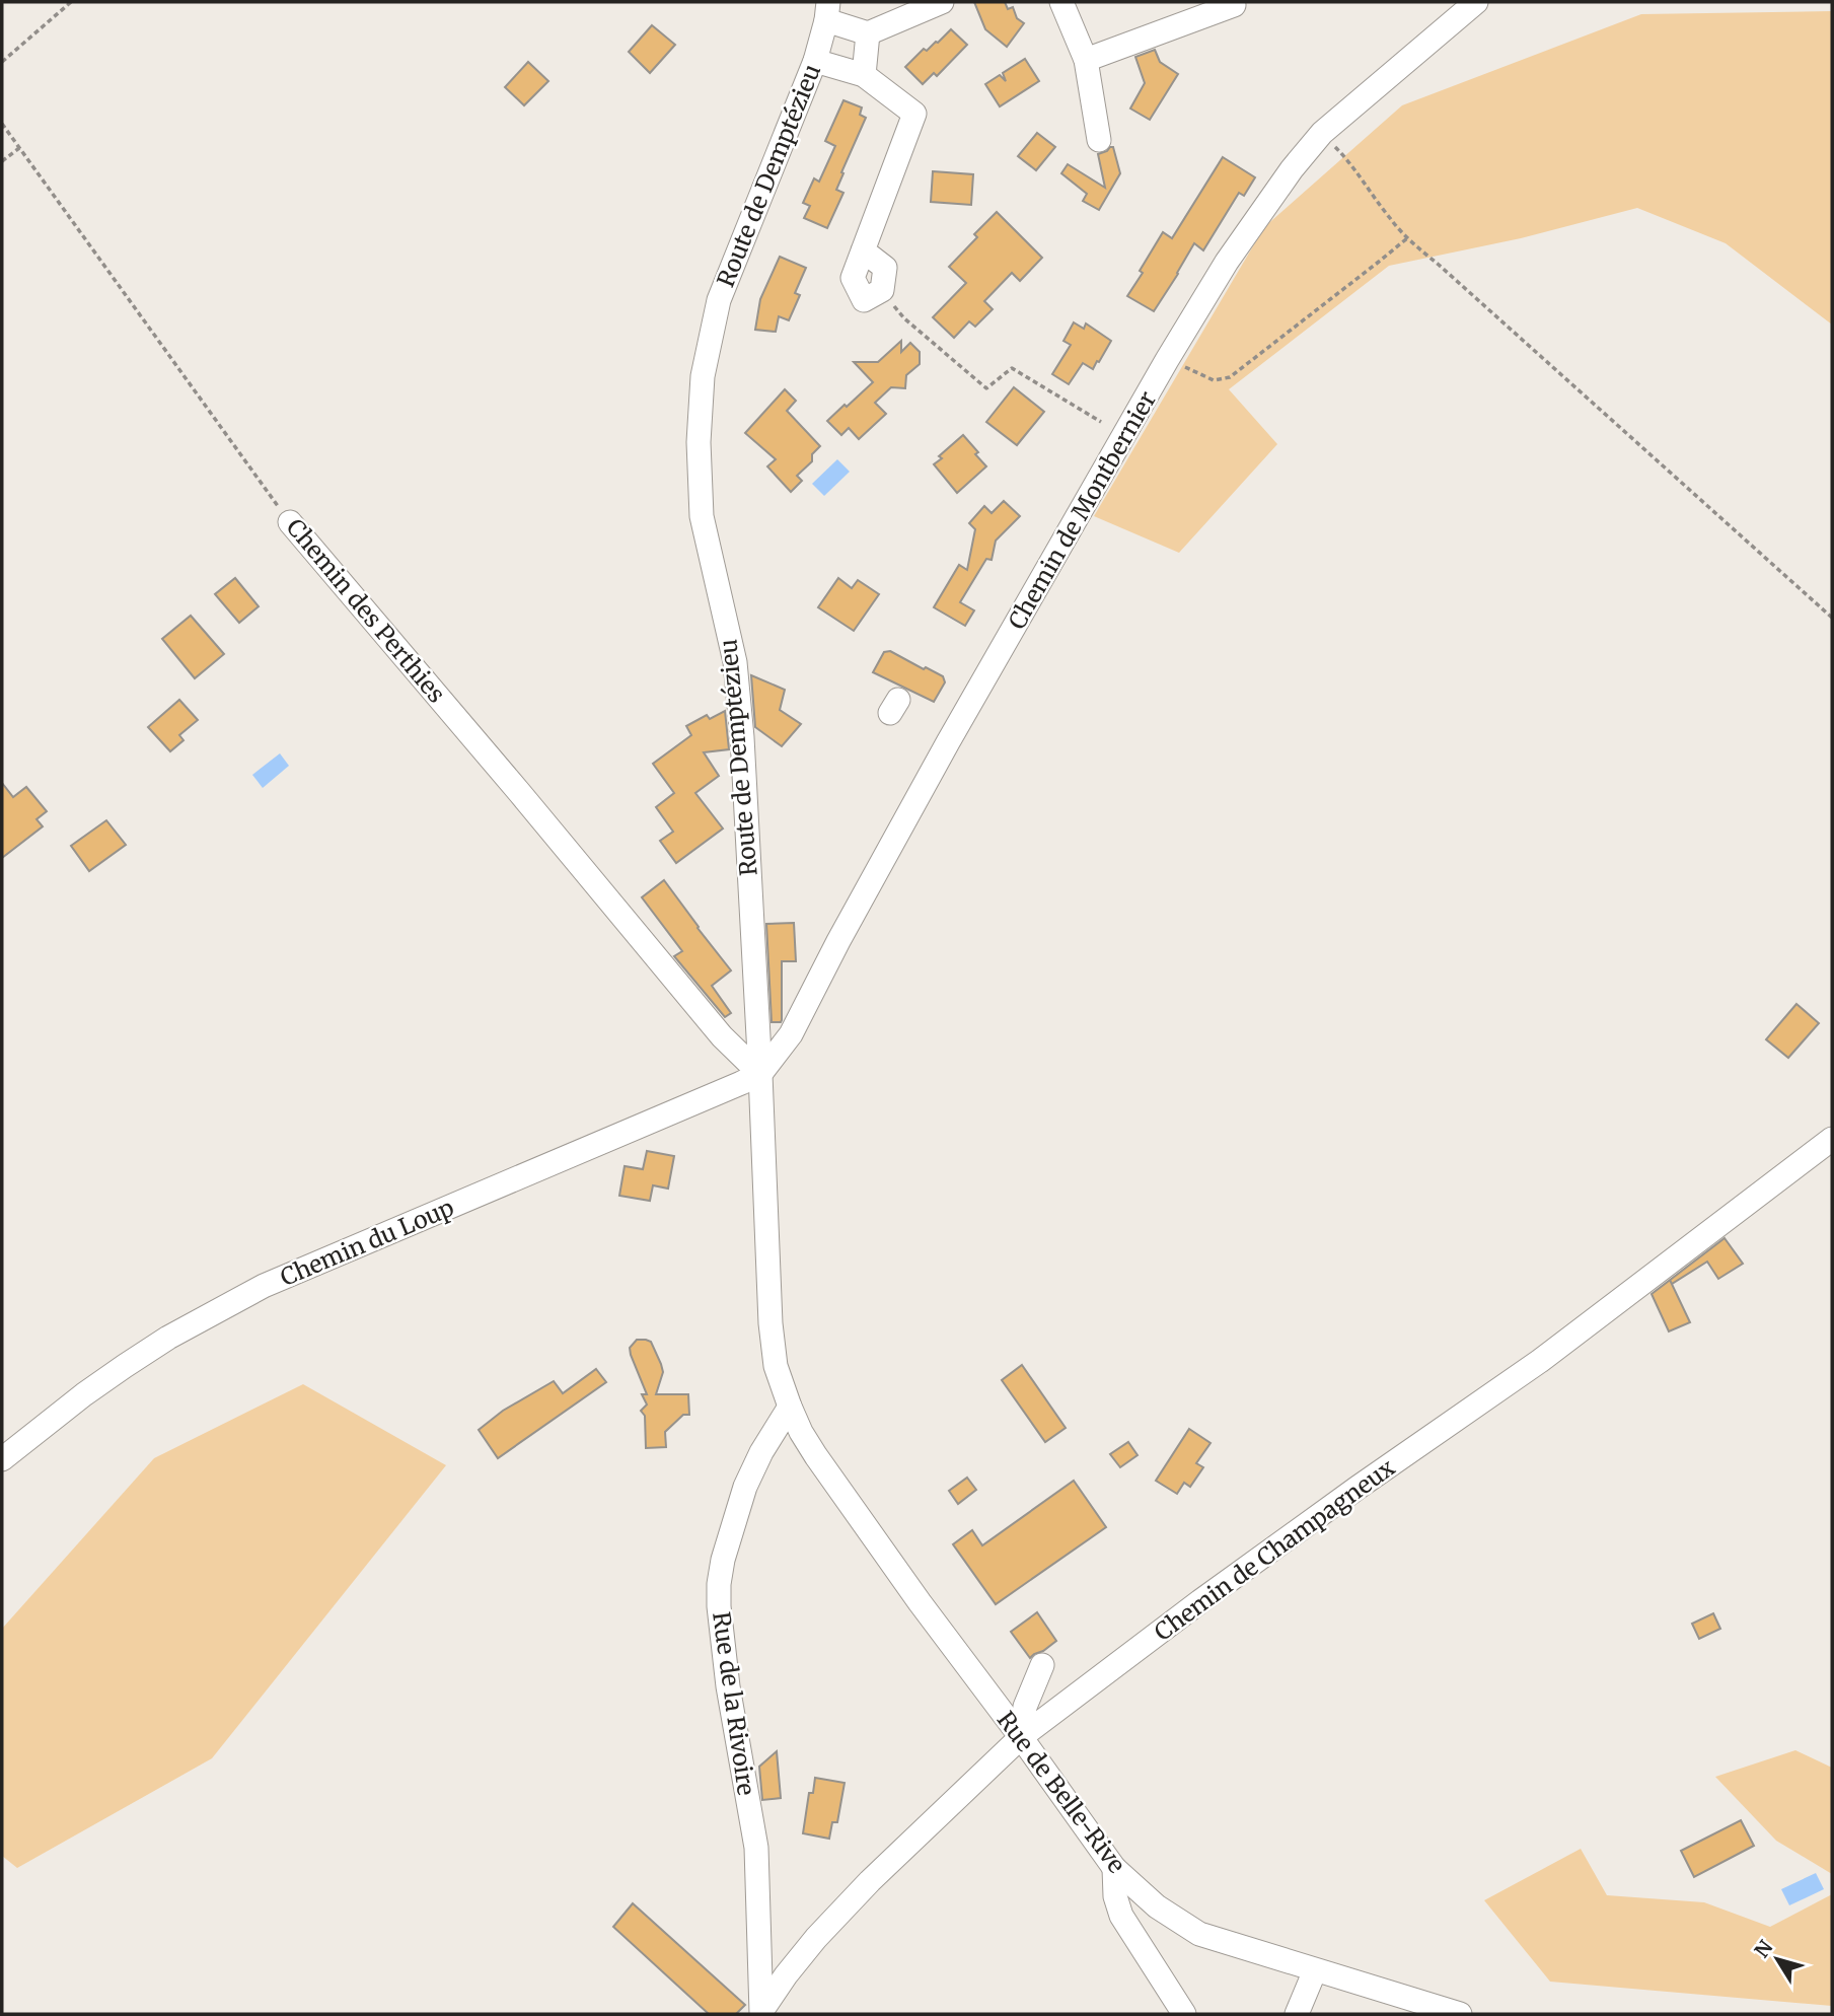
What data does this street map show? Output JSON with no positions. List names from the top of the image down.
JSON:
{
  "streets": {
    "street": [
      "Route de Demptézieu",
      "Chemin de Montbernier",
      "Chemin des Perthies",
      "Chemin du Loup",
      "Chemin de Champagneux",
      "Rue de la Rivoire",
      "Rue de Belle-Rive"
    ]
  },
  "crossings": [
    ["Route de Demptézieu", "Chemin de Montbernier"],
    ["Route de Demptézieu", "Chemin des Perthies"],
    ["Route de Demptézieu", "Chemin du Loup"],
    ["Route de Demptézieu", "Rue de la Rivoire"],
    ["Route de Demptézieu", "Rue de Belle-Rive"],
    ["Chemin de Montbernier", "Chemin des Perthies"],
    ["Chemin de Montbernier", "Chemin du Loup"],
    ["Chemin des Perthies", "Chemin du Loup"],
    ["Chemin de Champagneux", "Rue de la Rivoire"],
    ["Chemin de Champagneux", "Rue de Belle-Rive"],
    ["Rue de la Rivoire", "Rue de Belle-Rive"]
  ],
  "north": "top left"
}
